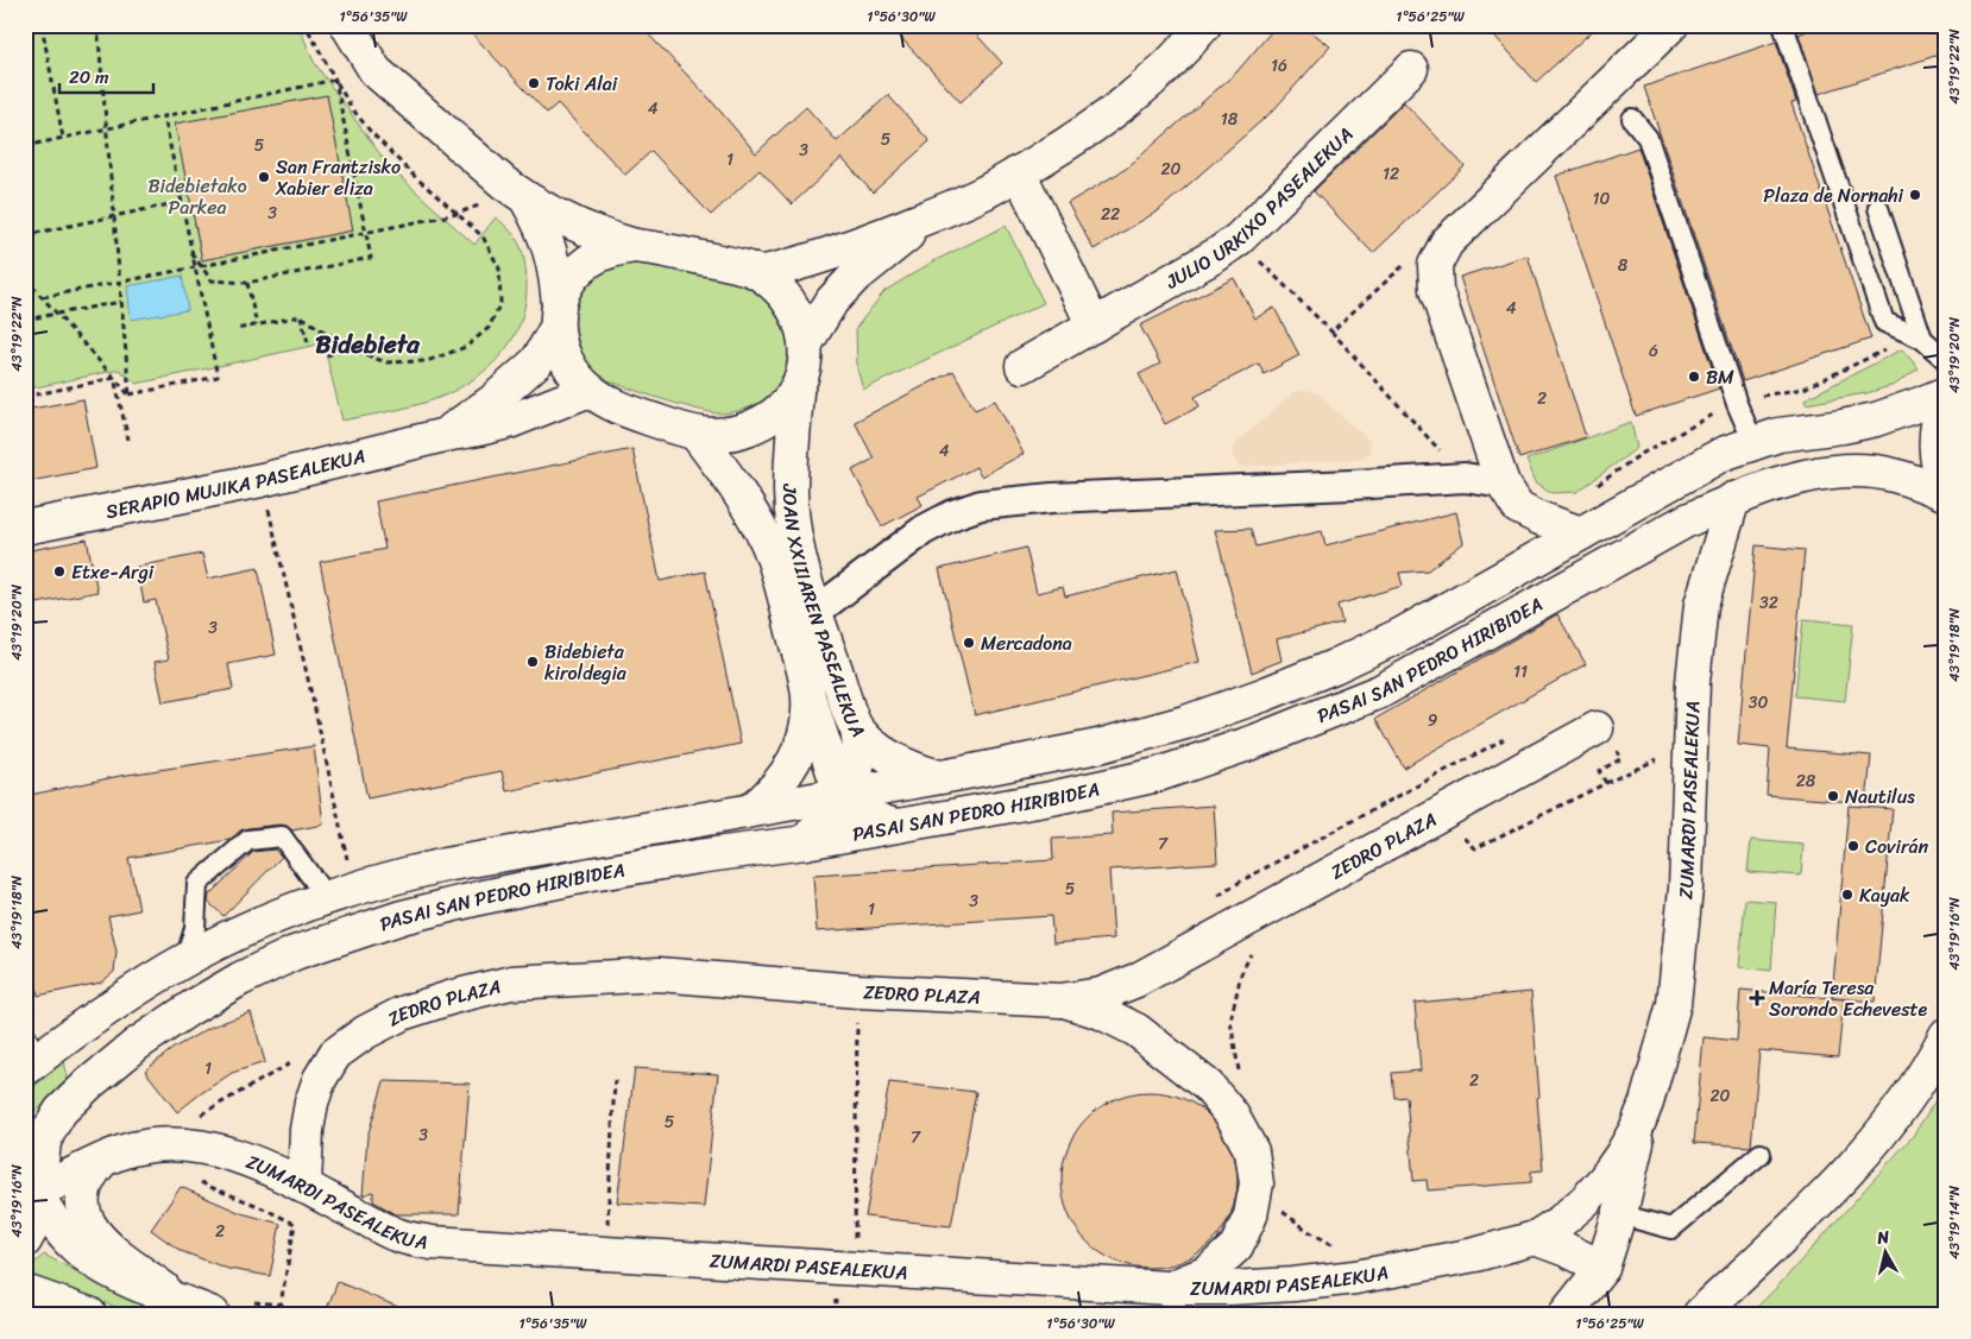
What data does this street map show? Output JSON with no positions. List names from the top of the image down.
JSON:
{
  "streets": {
    "main road": [
      "JULIO URKIXO PASEALEKUA",
      "SERAPIO MUJIKA PASEALEKUA",
      "JOAN XXIIIAREN PASEALEKUA",
      "PASAI SAN PEDRO HIRIBIDEA",
      "ZUMARDI PASEALEKUA",
      "ZEDRO PLAZA"
    ]
  },
  "crossings": [
    ["JOAN XXIIIAREN PASEALEKUA", "PASAI SAN PEDRO HIRIBIDEA"],
    ["PASAI SAN PEDRO HIRIBIDEA", "ZUMARDI PASEALEKUA"],
    ["ZUMARDI PASEALEKUA", "ZEDRO PLAZA"]
  ],
  "districts": ["Bidebieta"],
  "parks": ["Bidebietako Parkea"],
  "places": {
    "other": [
      "Toki Alai",
      "San Frantzisko Xabier eliza",
      "Plaza de Nornahi",
      "BM",
      "Etxe-Argi",
      "Mercadona",
      "Bidebieta kiroldegia",
      "Nautilus",
      "Covirán",
      "Kayak"
    ],
    "health": ["María Teresa Sorondo Echeveste"]
  },
  "house_numbers": [
    "16",
    "4",
    "18",
    "5",
    "5",
    "3",
    "1",
    "20",
    "12",
    "10",
    "3",
    "22",
    "8",
    "4",
    "6",
    "2",
    "4",
    "32",
    "3",
    "11",
    "30",
    "9",
    "28",
    "7",
    "5",
    "3",
    "1",
    "1",
    "2",
    "20",
    "5",
    "3",
    "7",
    "2"
  ],
  "scale_bar": "20 m",
  "north": "top",
  "coordinates": [
    "1°56'35\"W",
    "1°56'30\"W",
    "1°56'25\"W",
    "43°19'22\"N",
    "43°19'20\"N",
    "43°19'18\"N",
    "43°19'16\"N",
    "43°19'14\"N"
  ]
}
